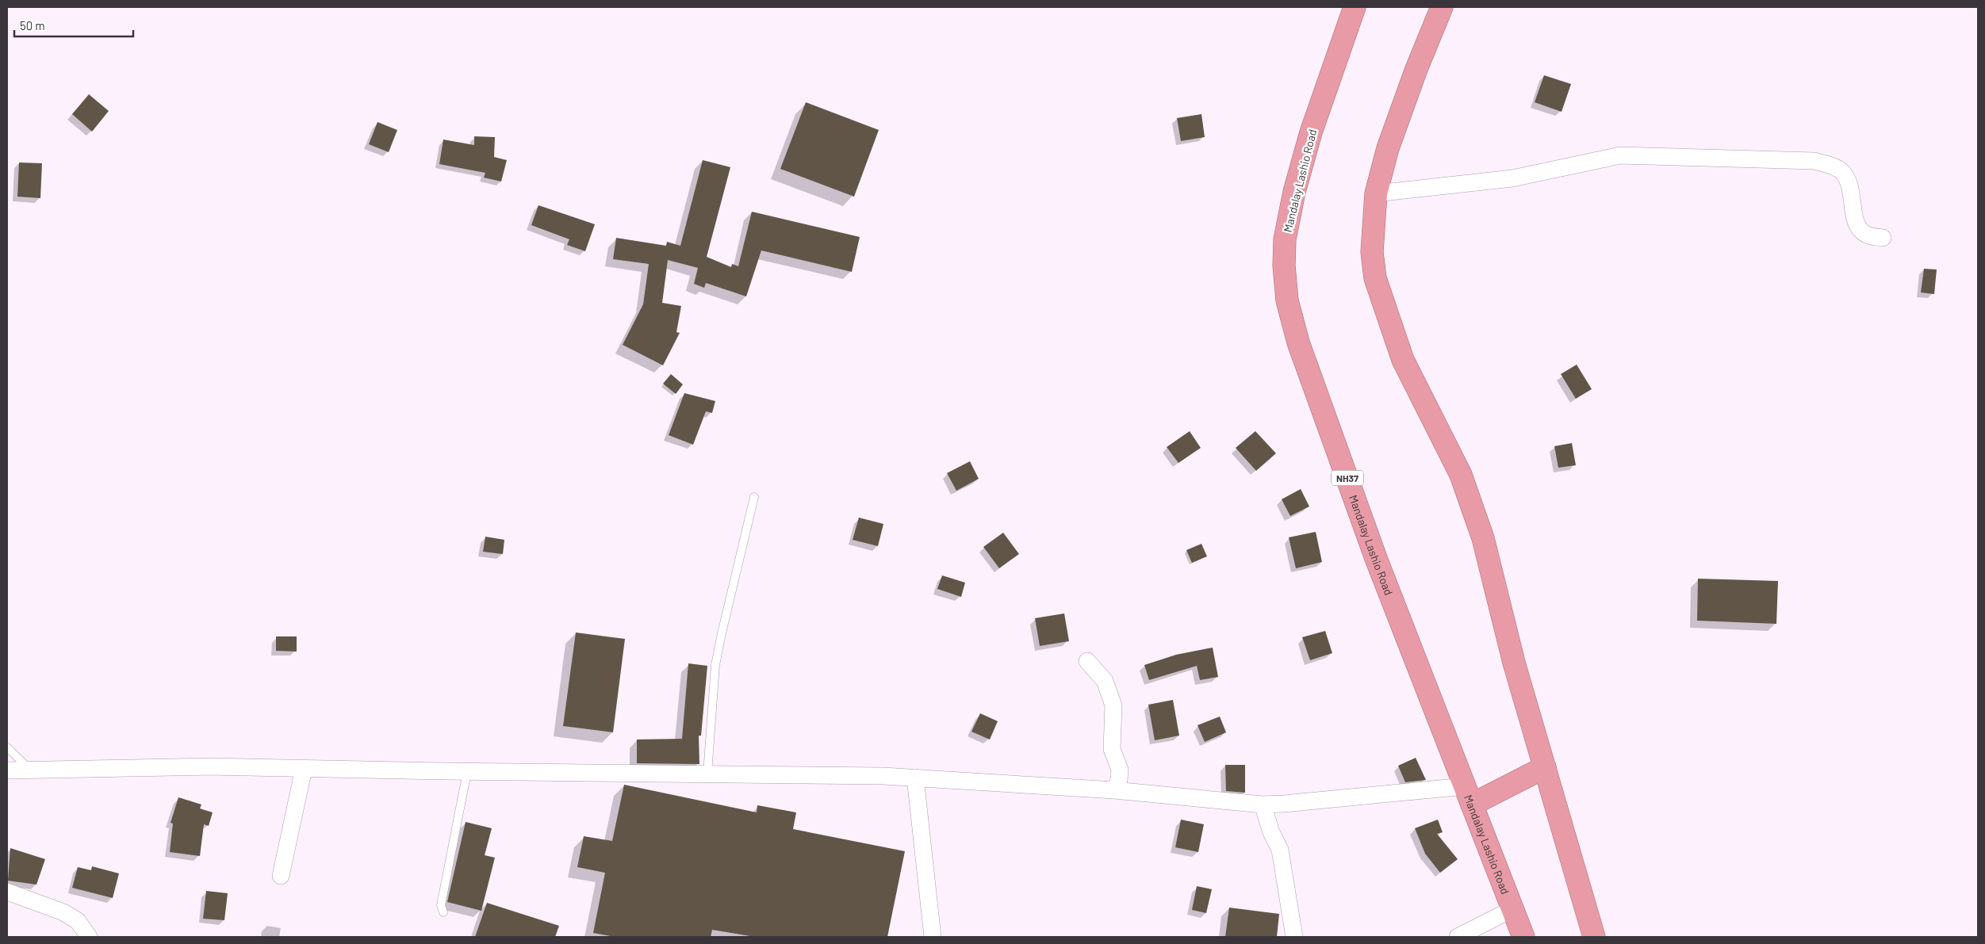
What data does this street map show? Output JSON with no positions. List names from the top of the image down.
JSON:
{
  "streets": {
    "highway": ["Mandalay Lashio Road", "NH37"]
  },
  "scale_bar": "50 m"
}
